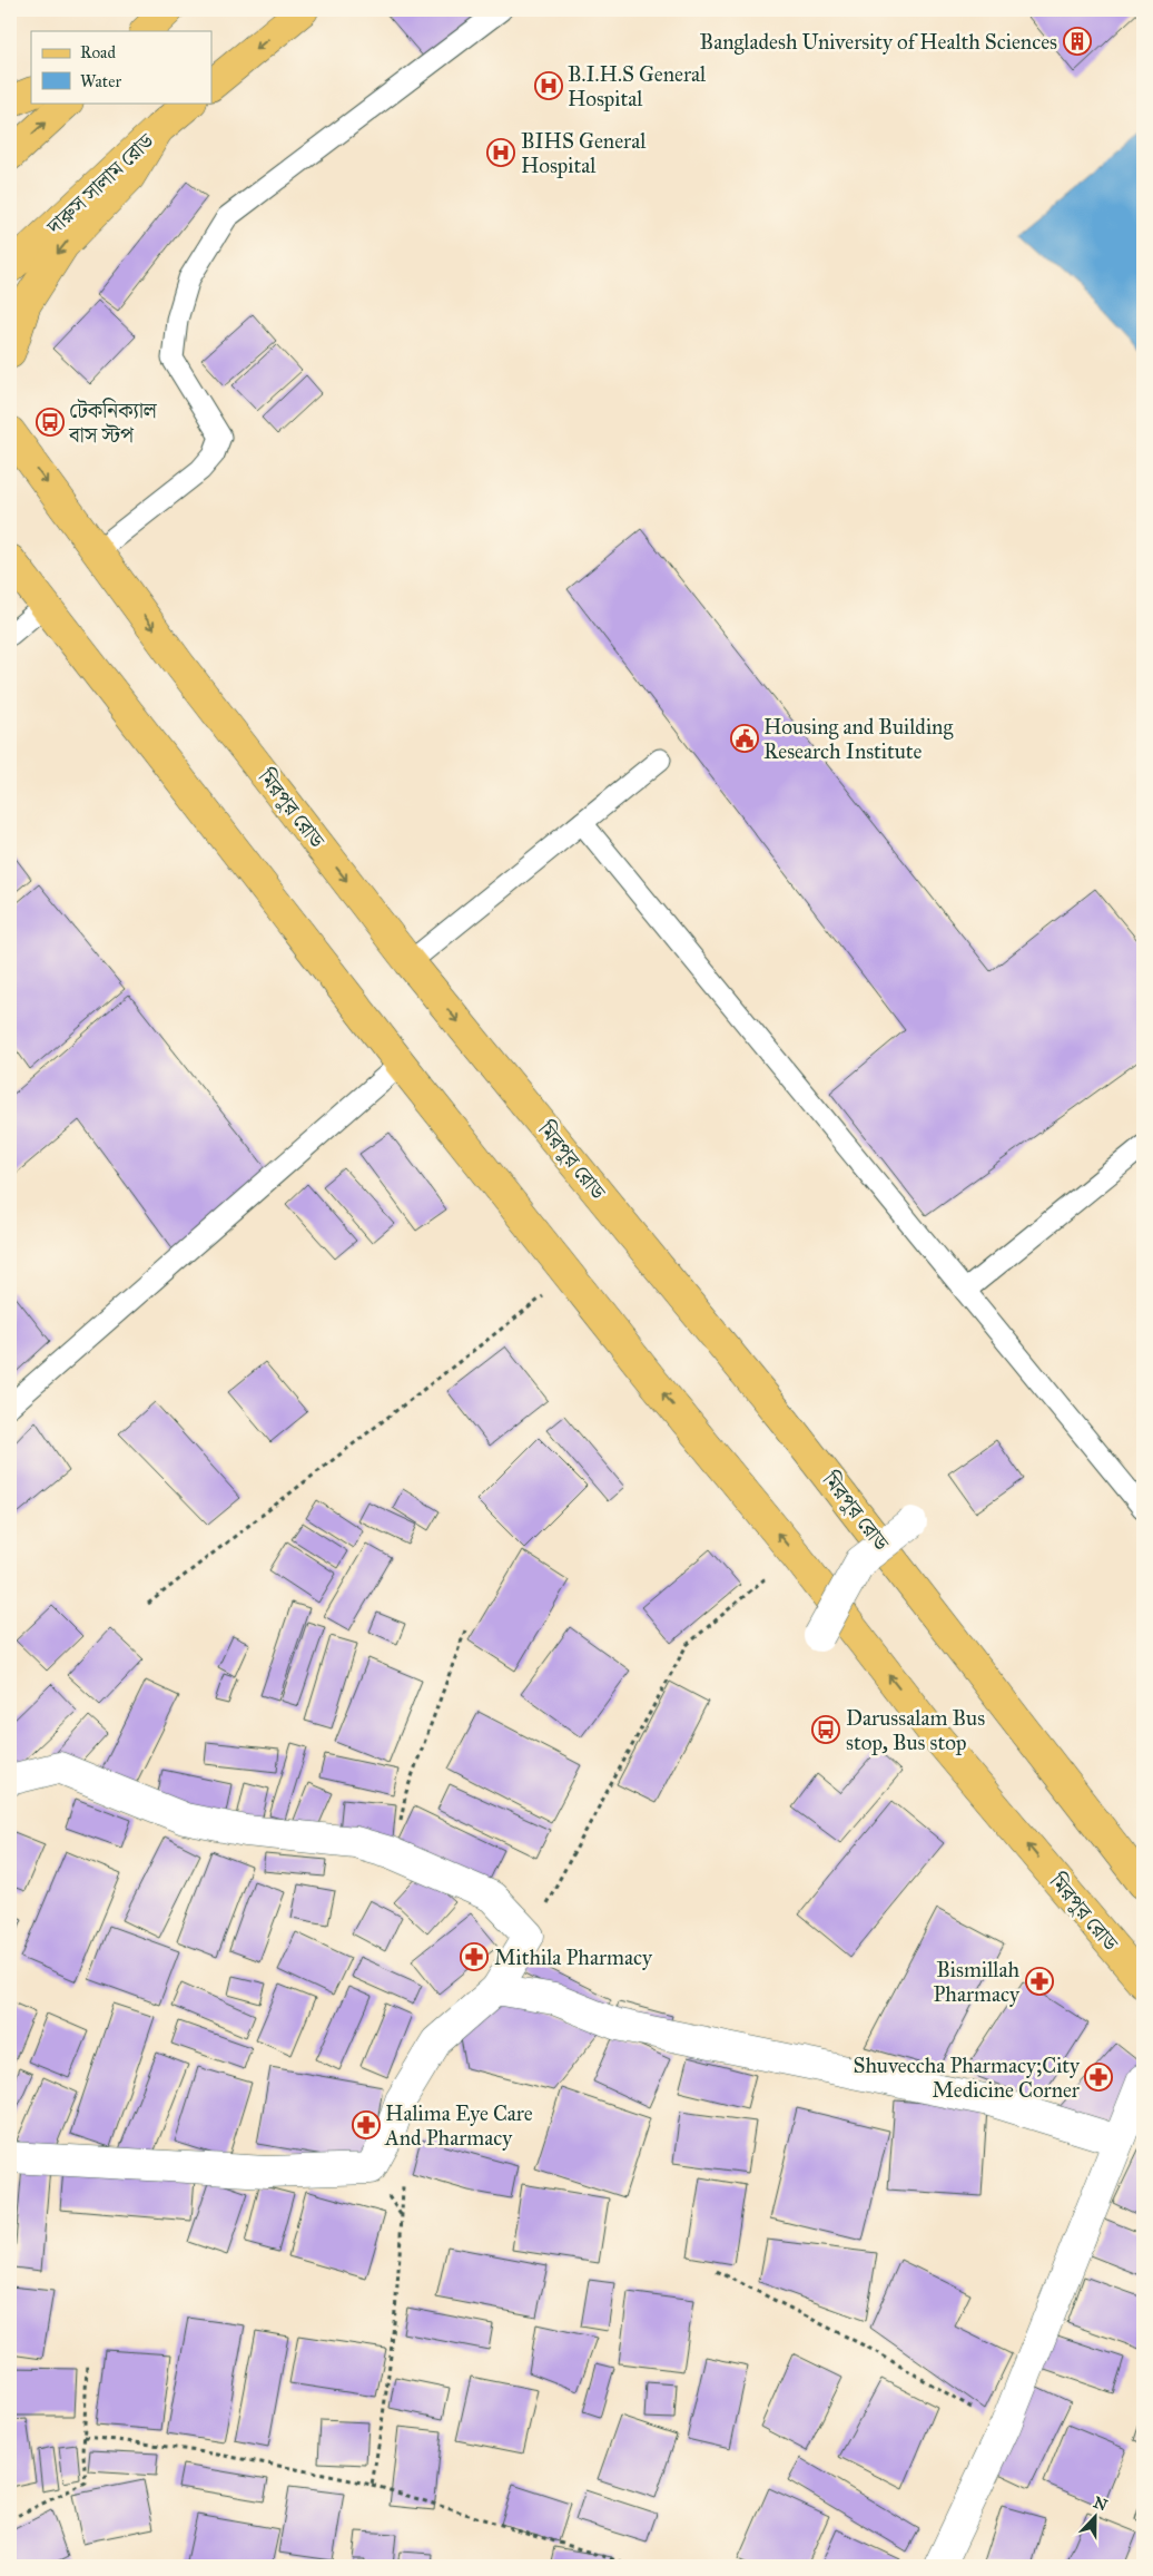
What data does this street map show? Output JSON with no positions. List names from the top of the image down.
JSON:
{
  "streets": {
    "main road": ["দারুস সালাম রোড", "মিরপুর রোড"]
  },
  "places": {
    "building": ["Bangladesh University of Health Sciences"],
    "hospital": ["B.I.H.S General Hospital", "BIHS General Hospital"],
    "bus stop": ["টেকনিক্যাল বাস স্টপ", "Darussalam Bus stop, Bus stop"],
    "public building": ["Housing and Building Research Institute"],
    "pharmacy": [
      "Mithila Pharmacy",
      "Bismillah Pharmacy",
      "Shuveccha Pharmacy;City Medicine Corner",
      "Halima Eye Care And Pharmacy"
    ]
  },
  "legend": ["Road", "Water"],
  "north": "top"
}
